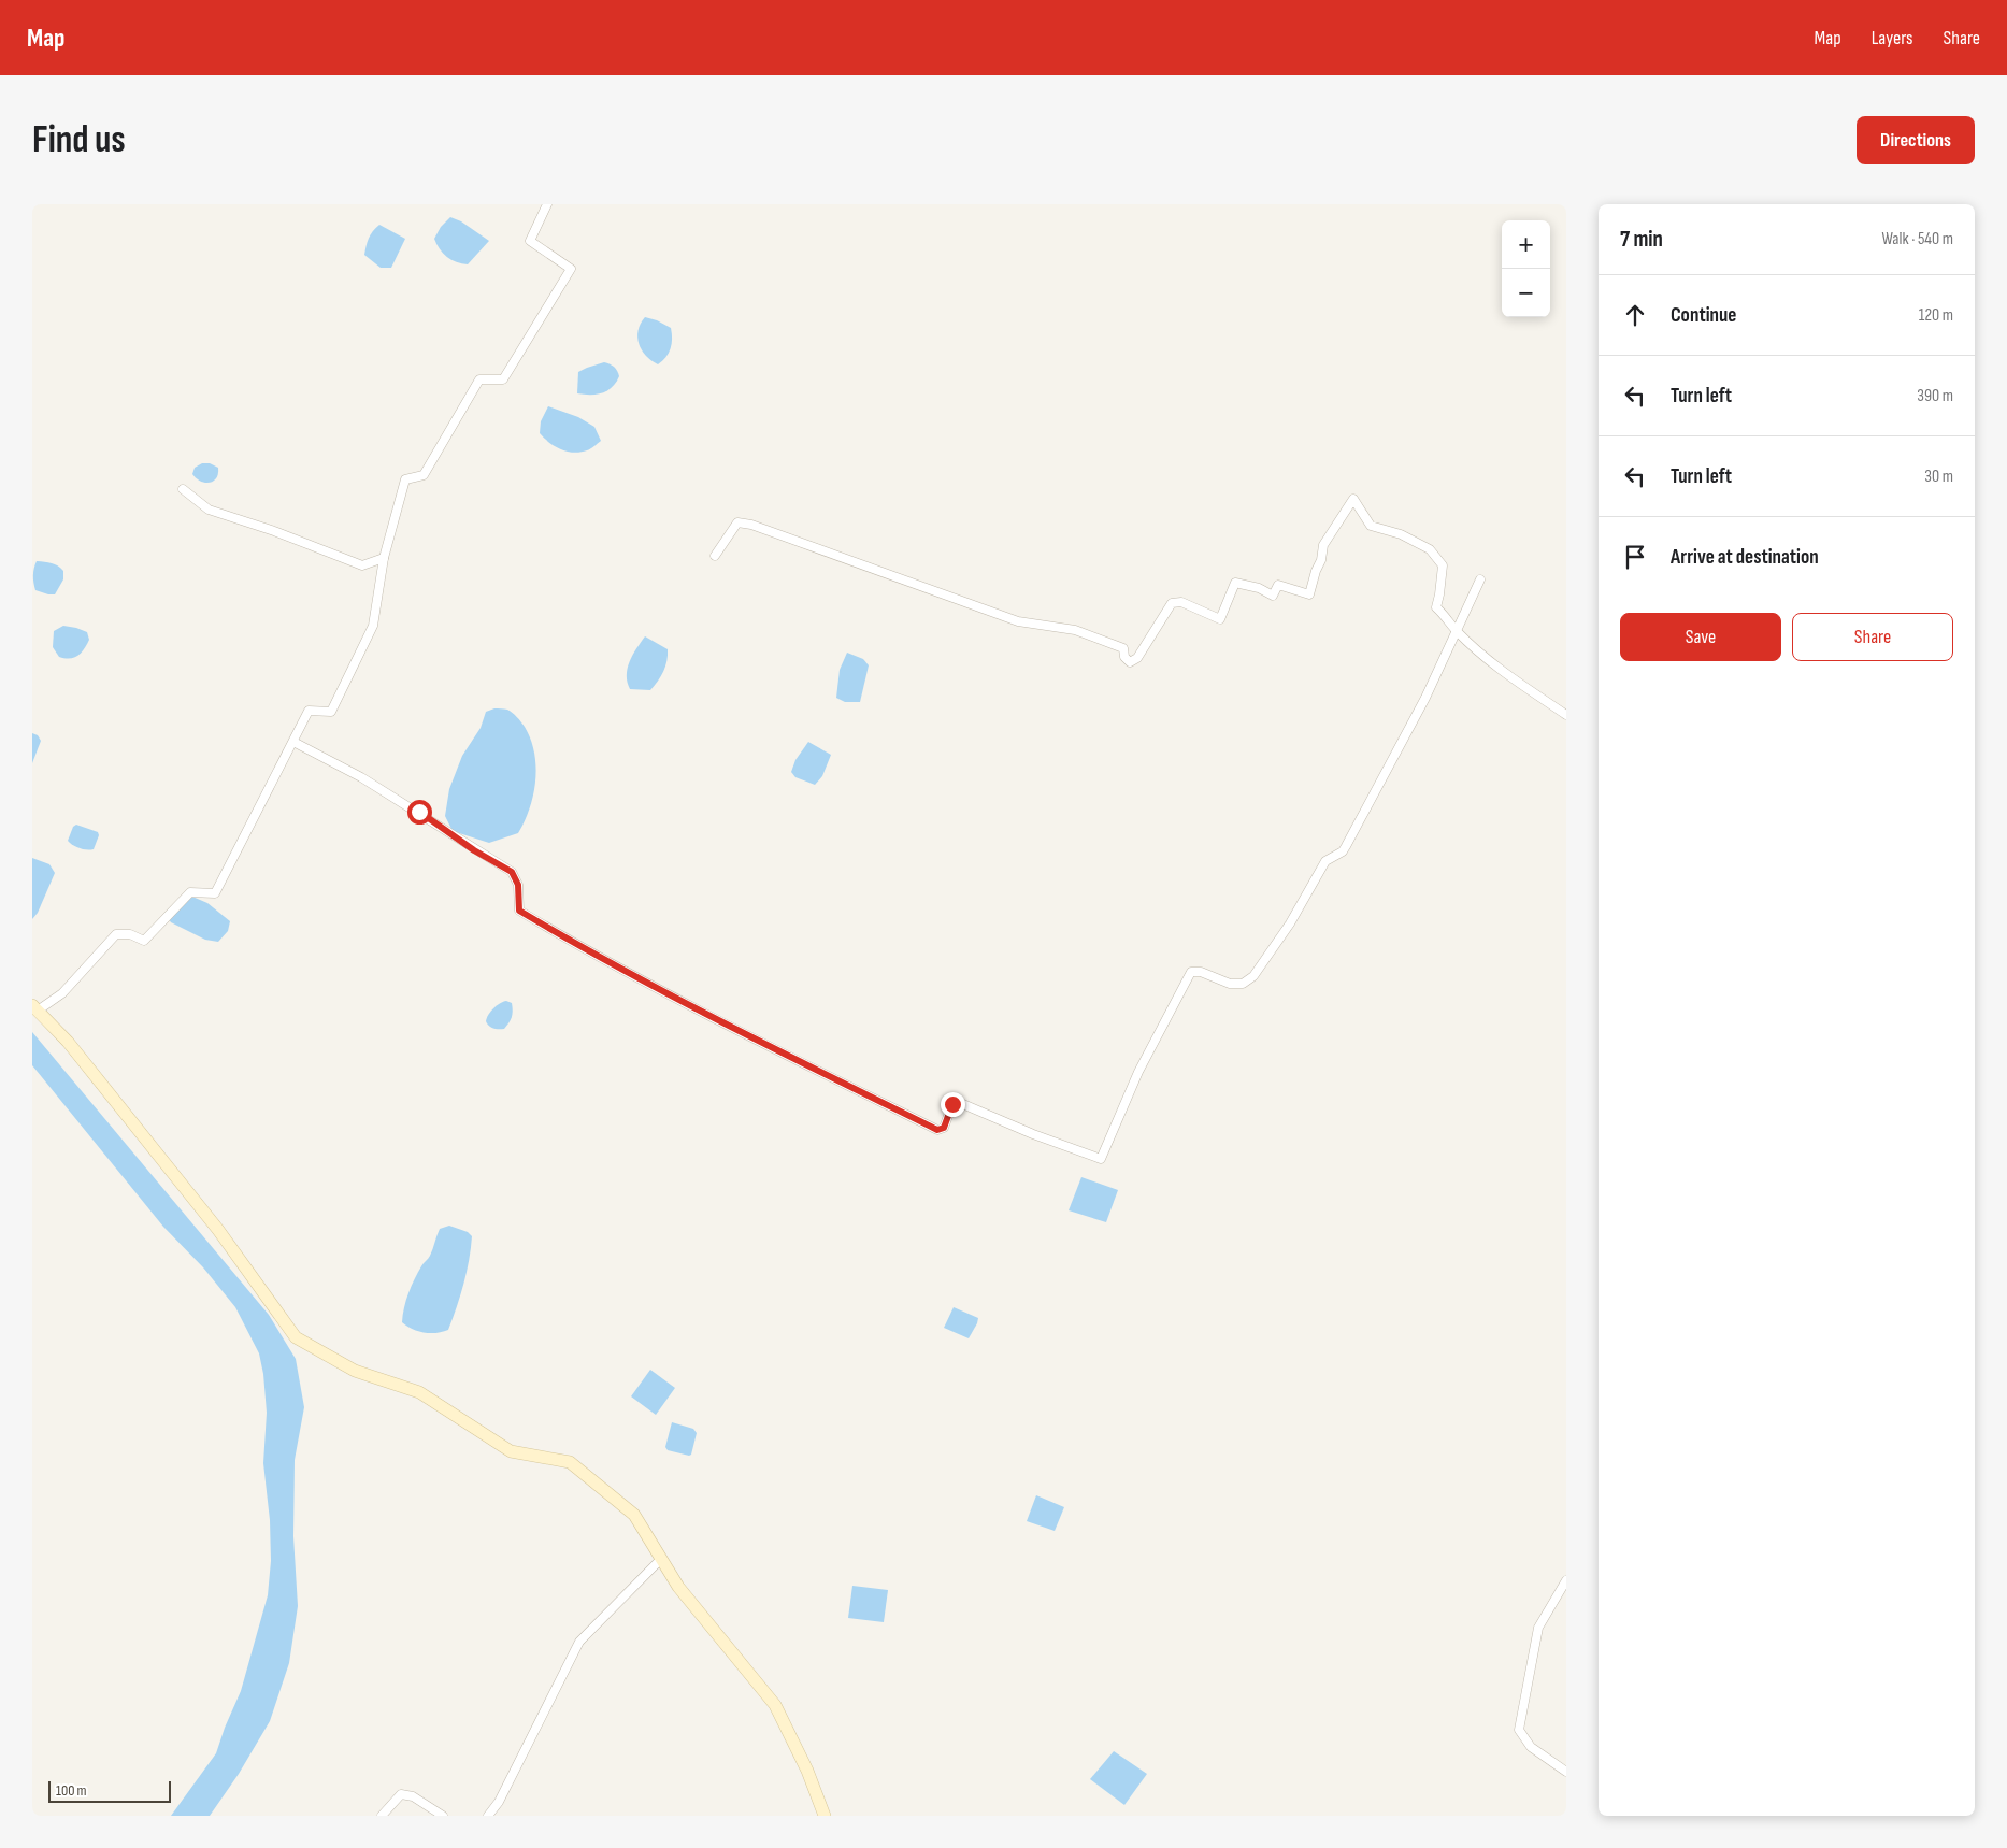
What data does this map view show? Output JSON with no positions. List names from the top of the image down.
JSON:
{
  "scale_bar": "100 m",
  "page": {
    "header": "Map",
    "nav": ["Map", "Layers", "Share"],
    "buttons": [
      "Directions",
      ["Save", "Share"]
    ],
    "title": "Find us",
    "heading": ["7 min", "Walk · 540 m"],
    "map_buttons": ["+", "−"],
    "list": [
      ["Continue", "120 m"],
      ["Turn left", "390 m"],
      ["Turn left", "30 m"],
      "Arrive at destination"
    ],
    "scale": "100 m"
  }
}
